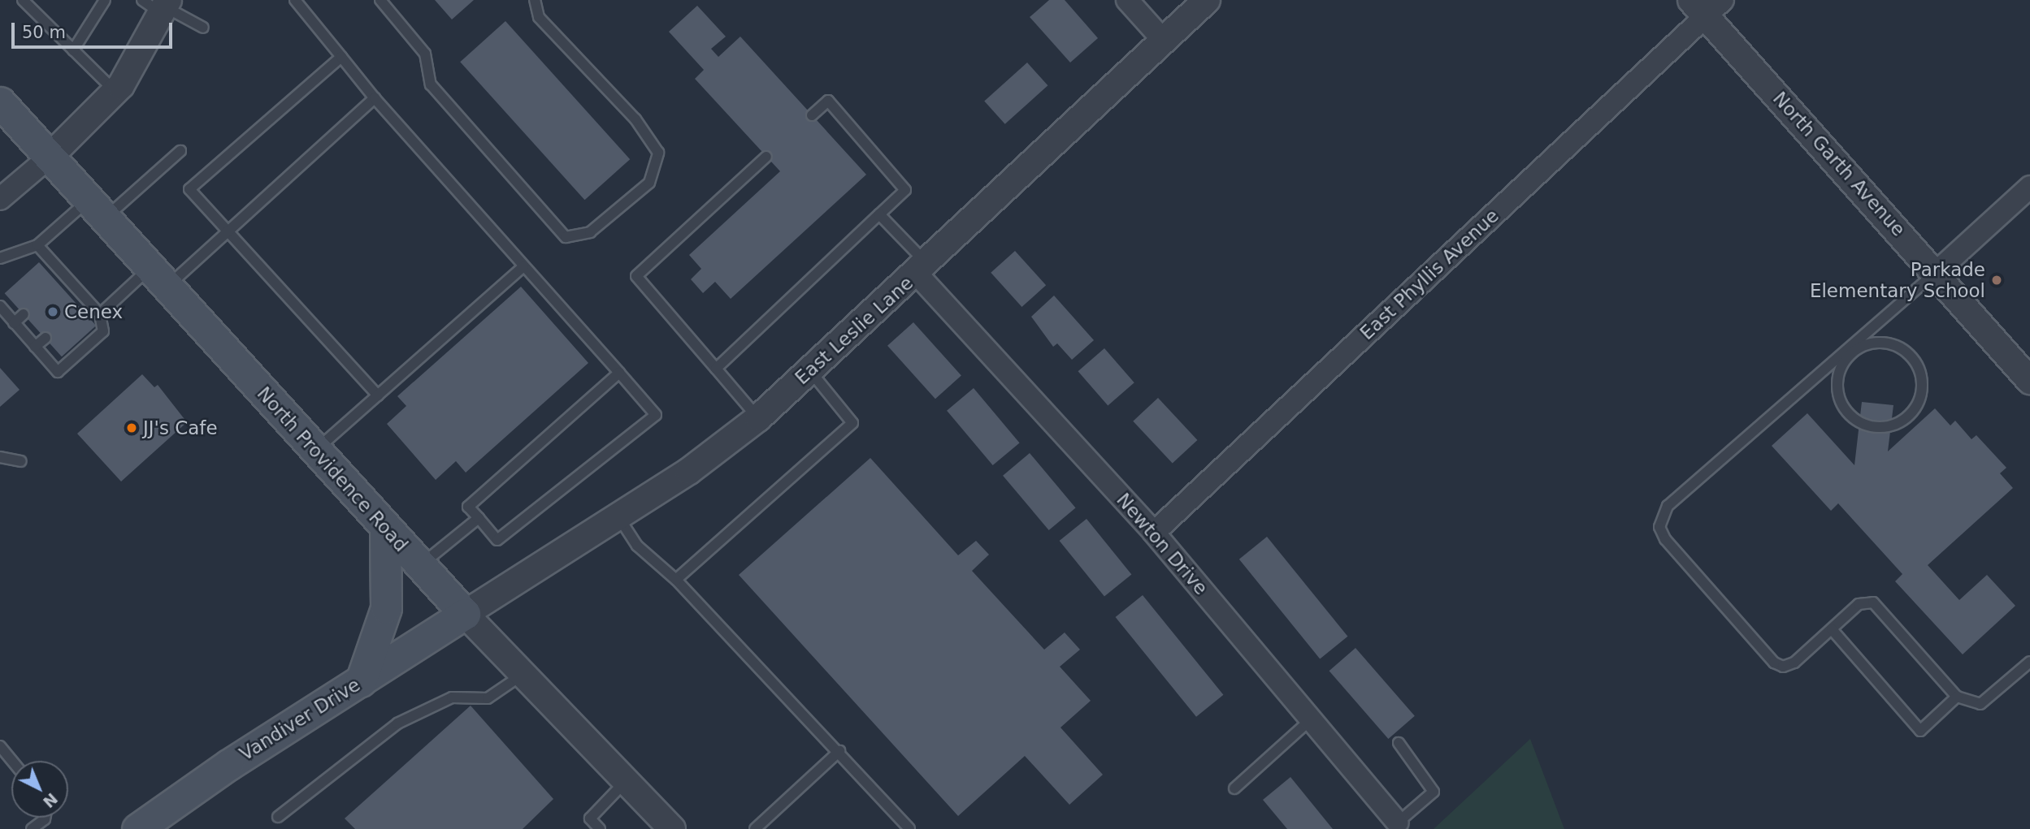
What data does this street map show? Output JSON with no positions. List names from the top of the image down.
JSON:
{
  "streets": {
    "main road": ["North Providence Road", "Vandiver Drive"],
    "street": [
      "North Garth Avenue",
      "East Phyllis Avenue",
      "East Leslie Lane",
      "Newton Drive"
    ]
  },
  "crossings": [
    ["North Garth Avenue", "East Phyllis Avenue"],
    ["East Phyllis Avenue", "Newton Drive"],
    ["East Leslie Lane", "North Providence Road"],
    ["East Leslie Lane", "Newton Drive"],
    ["East Leslie Lane", "Vandiver Drive"],
    ["North Providence Road", "Vandiver Drive"]
  ],
  "places": ["Parkade Elementary School", "Cenex", "JJ's Cafe"],
  "scale_bar": "50 m",
  "north": "bottom right"
}
